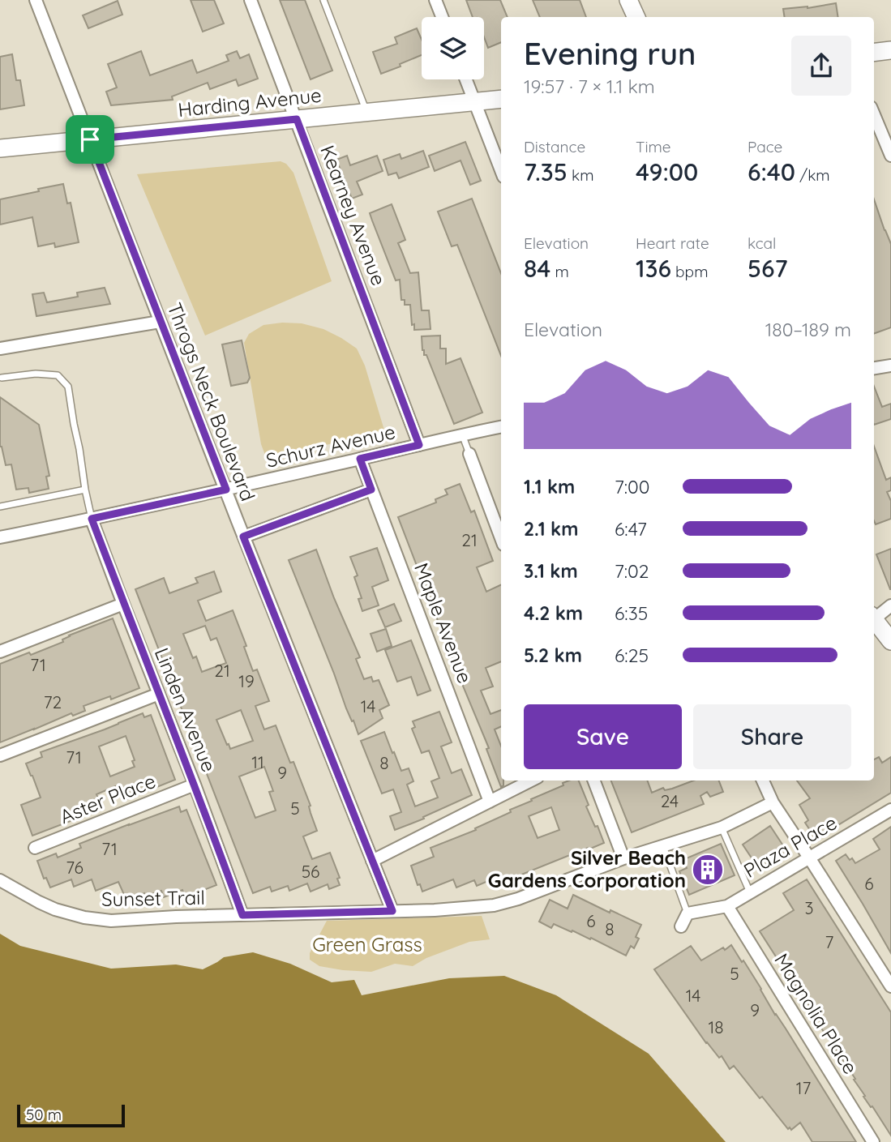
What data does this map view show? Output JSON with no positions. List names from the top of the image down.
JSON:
{
  "streets": {
    "street": [
      "Harding Avenue",
      "Kearney Avenue",
      "Throgs Neck Boulevard",
      "Schurz Avenue",
      "Maple Avenue",
      "Linden Avenue",
      "Aster Place",
      "Plaza Place",
      "Sunset Trail",
      "Magnolia Place"
    ]
  },
  "crossings": [
    ["Harding Avenue", "Kearney Avenue"],
    ["Harding Avenue", "Throgs Neck Boulevard"],
    ["Kearney Avenue", "Schurz Avenue"],
    ["Throgs Neck Boulevard", "Schurz Avenue"],
    ["Throgs Neck Boulevard", "Sunset Trail"],
    ["Schurz Avenue", "Maple Avenue"],
    ["Schurz Avenue", "Linden Avenue"],
    ["Linden Avenue", "Aster Place"],
    ["Linden Avenue", "Sunset Trail"],
    ["Plaza Place", "Magnolia Place"]
  ],
  "parks": ["Green Grass"],
  "places": {
    "building": ["Silver Beach Gardens Corporation"]
  },
  "house_numbers": [
    "21",
    "71",
    "21",
    "19",
    "72",
    "14",
    "71",
    "11",
    "8",
    "9",
    "24",
    "5",
    "71",
    "76",
    "56",
    "6",
    "3",
    "6",
    "8",
    "7",
    "5",
    "14",
    "9",
    "18",
    "17"
  ],
  "scale_bar": "50 m",
  "page": {
    "heading": ["Evening run", "19:57 · 7 × 1.1 km"],
    "stats": [
      ["Distance", "7.35 km"],
      ["Time", "49:00"],
      ["Pace", "6:40 /km"],
      ["Elevation", "84 m"],
      ["Heart rate", "136 bpm"],
      ["kcal", "567"]
    ],
    "chart": ["Elevation", "180–189 m"],
    "list": [
      {
        "name": "1.1 km",
        "note": "7:00"
      },
      {
        "name": "2.1 km",
        "note": "6:47"
      },
      {
        "name": "3.1 km",
        "note": "7:02"
      },
      {
        "name": "4.2 km",
        "note": "6:35"
      },
      {
        "name": "5.2 km",
        "note": "6:25"
      }
    ],
    "buttons": ["Save", "Share"],
    "scale": "50 m"
  }
}
